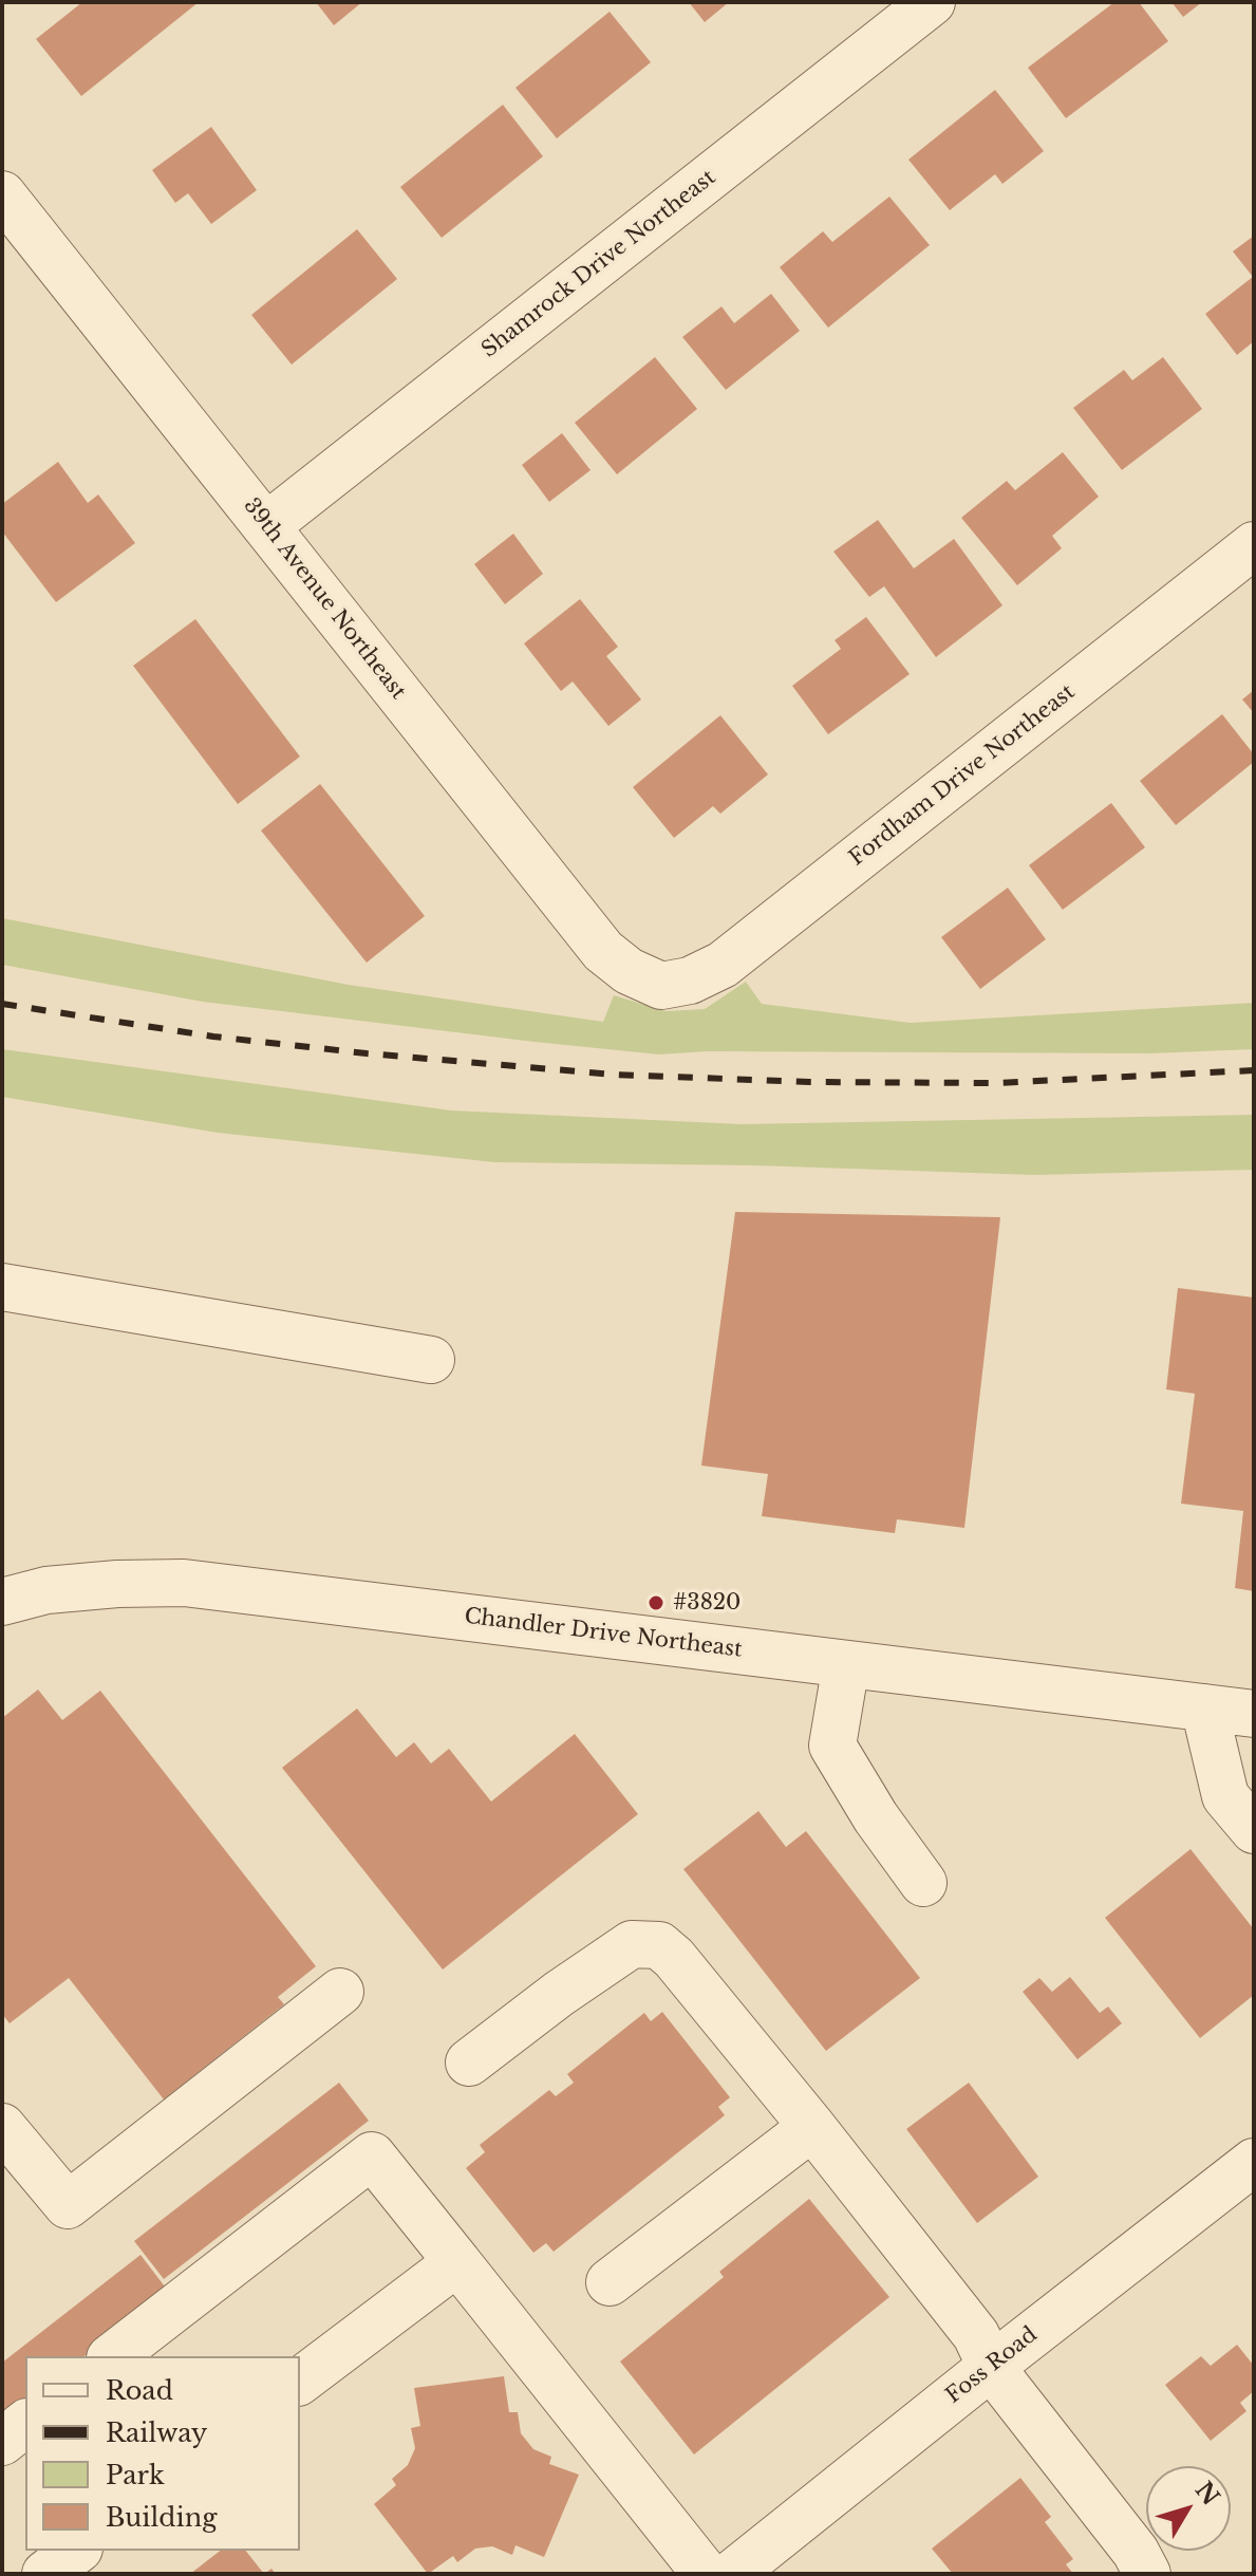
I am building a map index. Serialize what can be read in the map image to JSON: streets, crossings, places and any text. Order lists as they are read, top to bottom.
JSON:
{
  "streets": {
    "street": [
      "Shamrock Drive Northeast",
      "39th Avenue Northeast",
      "Fordham Drive Northeast",
      "Chandler Drive Northeast",
      "Foss Road"
    ]
  },
  "crossings": [
    ["Shamrock Drive Northeast", "39th Avenue Northeast"],
    ["39th Avenue Northeast", "Fordham Drive Northeast"]
  ],
  "places": ["#3820"],
  "legend": [
    "Road",
    "Railway",
    "Park",
    "Building"
  ],
  "north": "top right"
}
